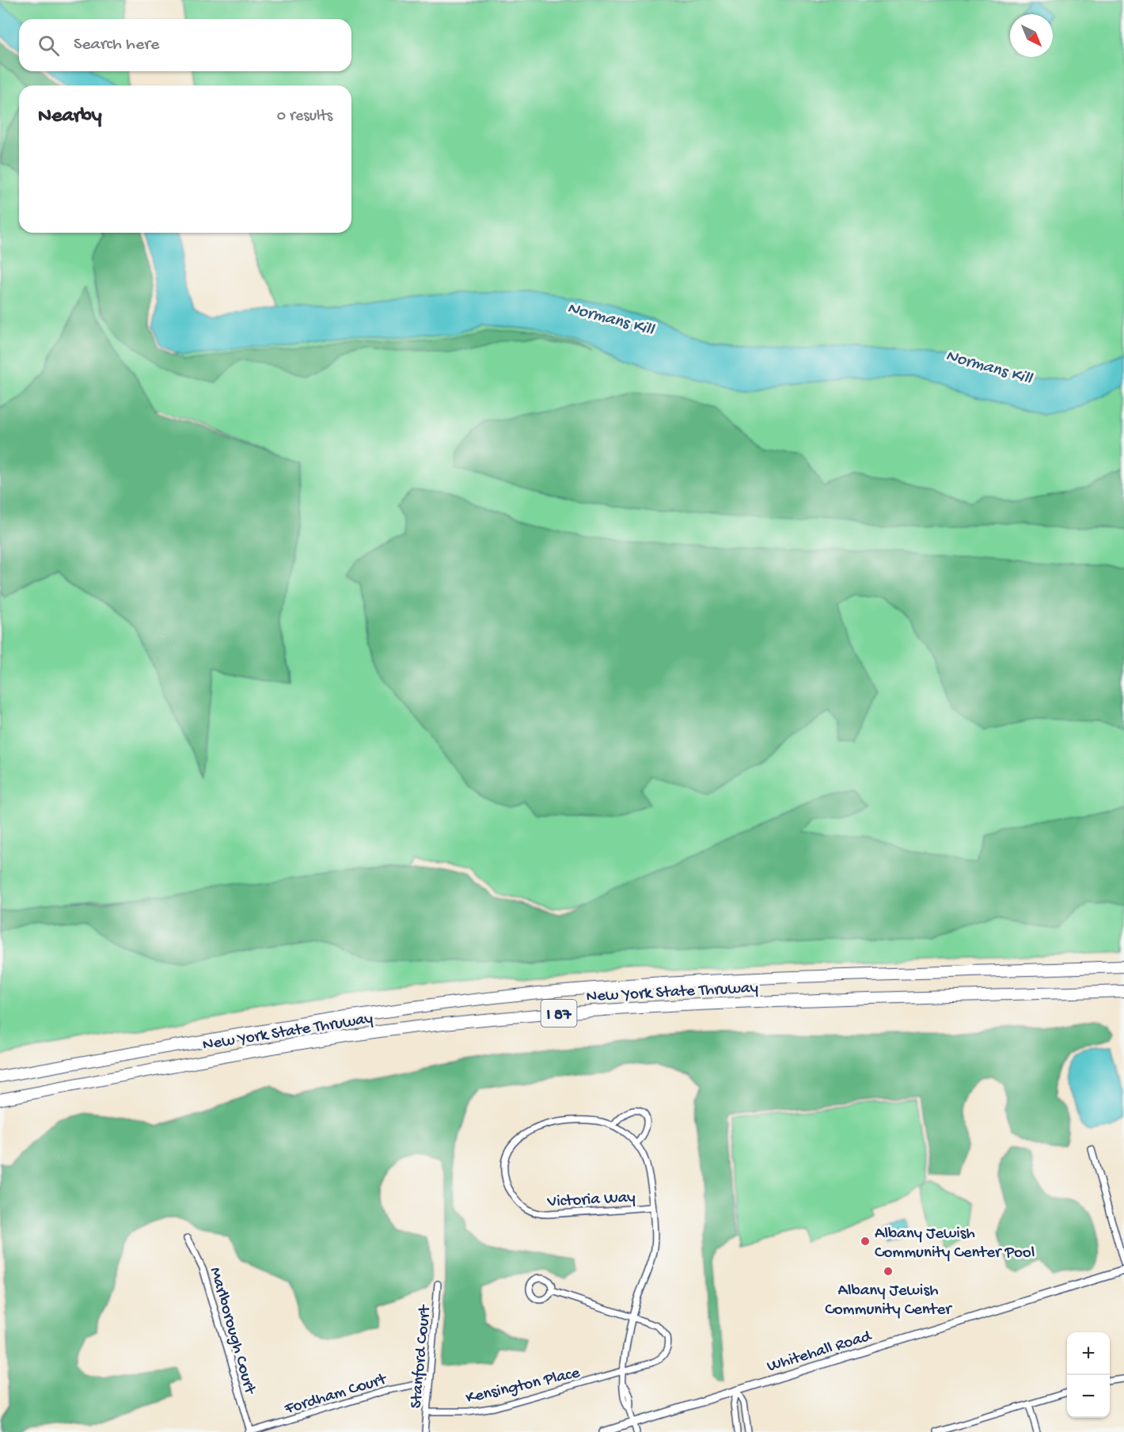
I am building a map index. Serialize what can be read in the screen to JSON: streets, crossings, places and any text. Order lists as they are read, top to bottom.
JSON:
{
  "streets": {
    "highway": ["New York State Thruway", "I 87"],
    "street": [
      "Victoria Way",
      "Marlborough Court",
      "Whitehall Road",
      "Stanford Court",
      "Kensington Place",
      "Fordham Court"
    ]
  },
  "crossings": [
    ["Victoria Way", "Whitehall Road"],
    ["Victoria Way", "Kensington Place"],
    ["Marlborough Court", "Fordham Court"],
    ["Stanford Court", "Kensington Place"],
    ["Stanford Court", "Fordham Court"]
  ],
  "water": ["Normans Kill"],
  "places": ["Albany Jewish Community Center Pool", "Albany Jewish Community Center"],
  "north": "bottom right",
  "page": {
    "search": "Search here",
    "heading": ["Nearby", "0 results"],
    "map_buttons": ["+", "−"]
  }
}
